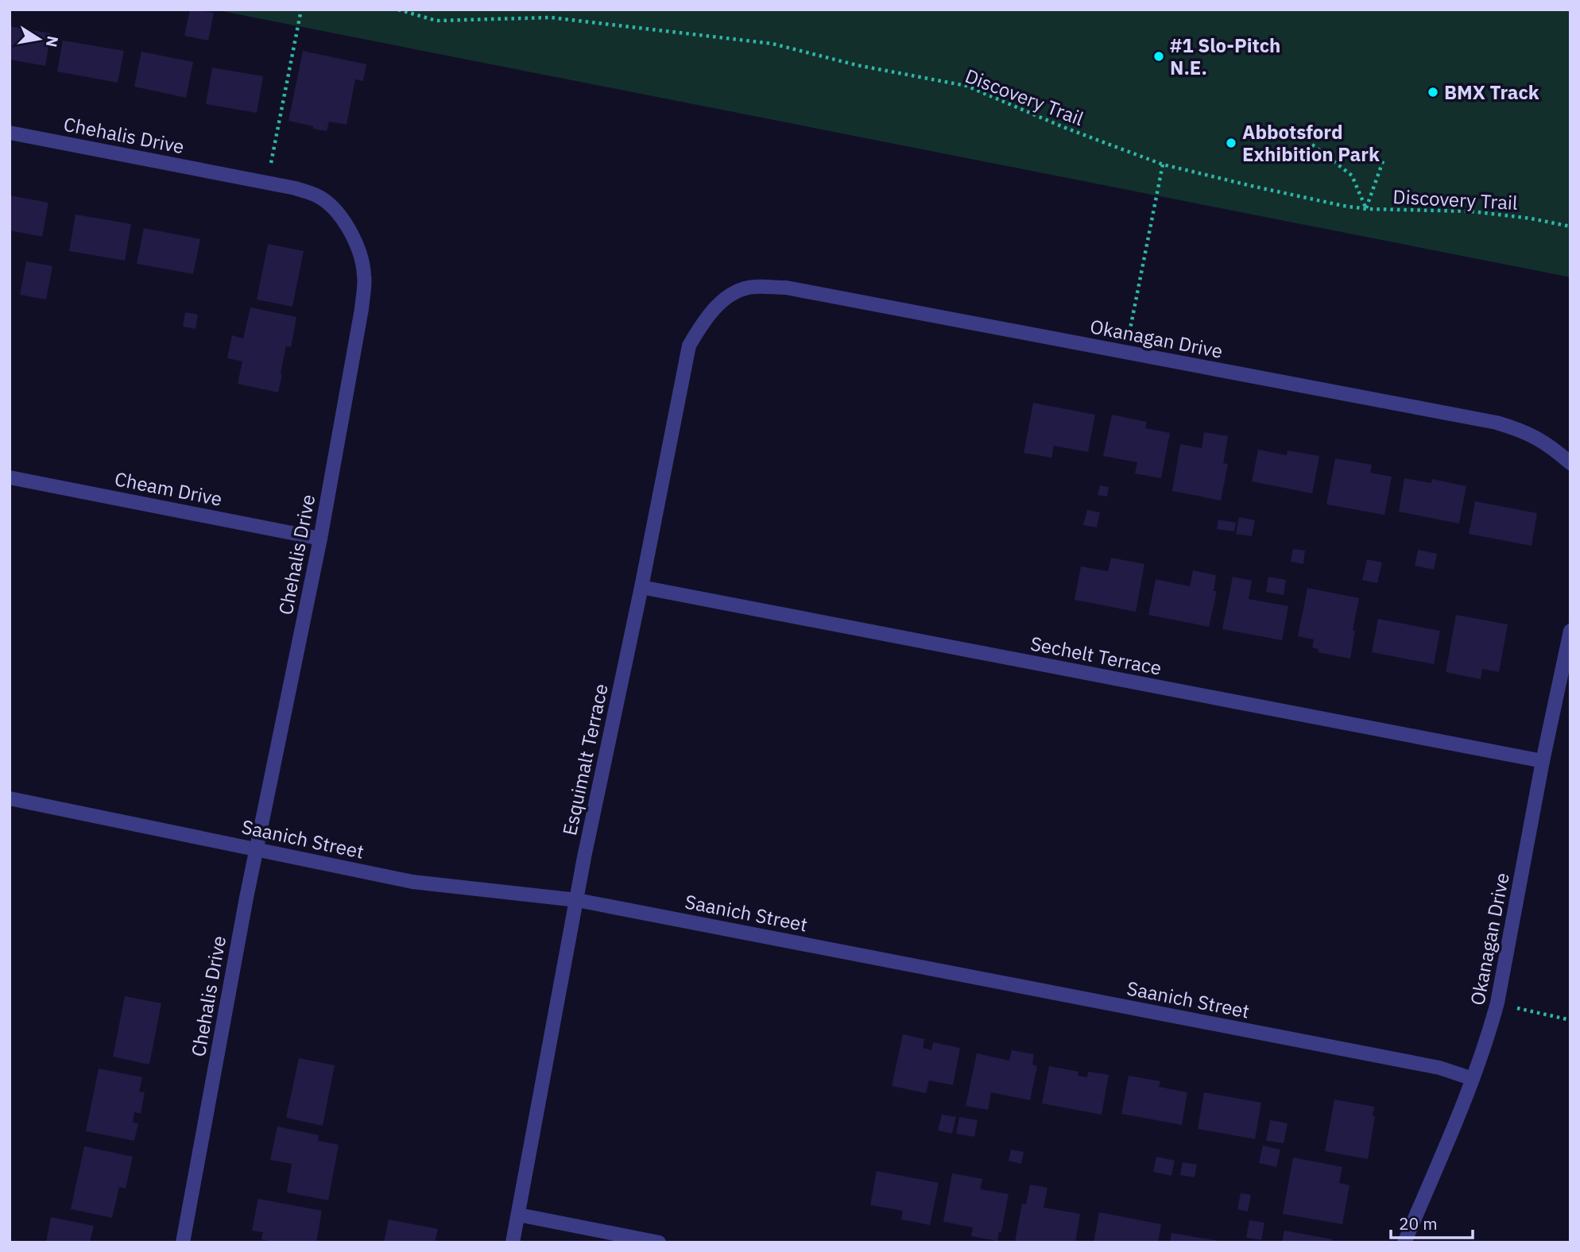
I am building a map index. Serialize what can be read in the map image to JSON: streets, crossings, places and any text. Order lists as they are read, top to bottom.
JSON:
{
  "streets": {
    "street": [
      "Chehalis Drive",
      "Okanagan Drive",
      "Cheam Drive",
      "Sechelt Terrace",
      "Esquimalt Terrace",
      "Saanich Street"
    ],
    "path": ["Discovery Trail"]
  },
  "crossings": [
    ["Chehalis Drive", "Cheam Drive"],
    ["Chehalis Drive", "Saanich Street"],
    ["Okanagan Drive", "Sechelt Terrace"],
    ["Okanagan Drive", "Esquimalt Terrace"],
    ["Okanagan Drive", "Saanich Street"],
    ["Sechelt Terrace", "Esquimalt Terrace"],
    ["Esquimalt Terrace", "Saanich Street"]
  ],
  "places": ["#1 Slo-Pitch N.E.", "BMX Track", "Abbotsford Exhibition Park"],
  "scale_bar": "20 m",
  "north": "right"
}
